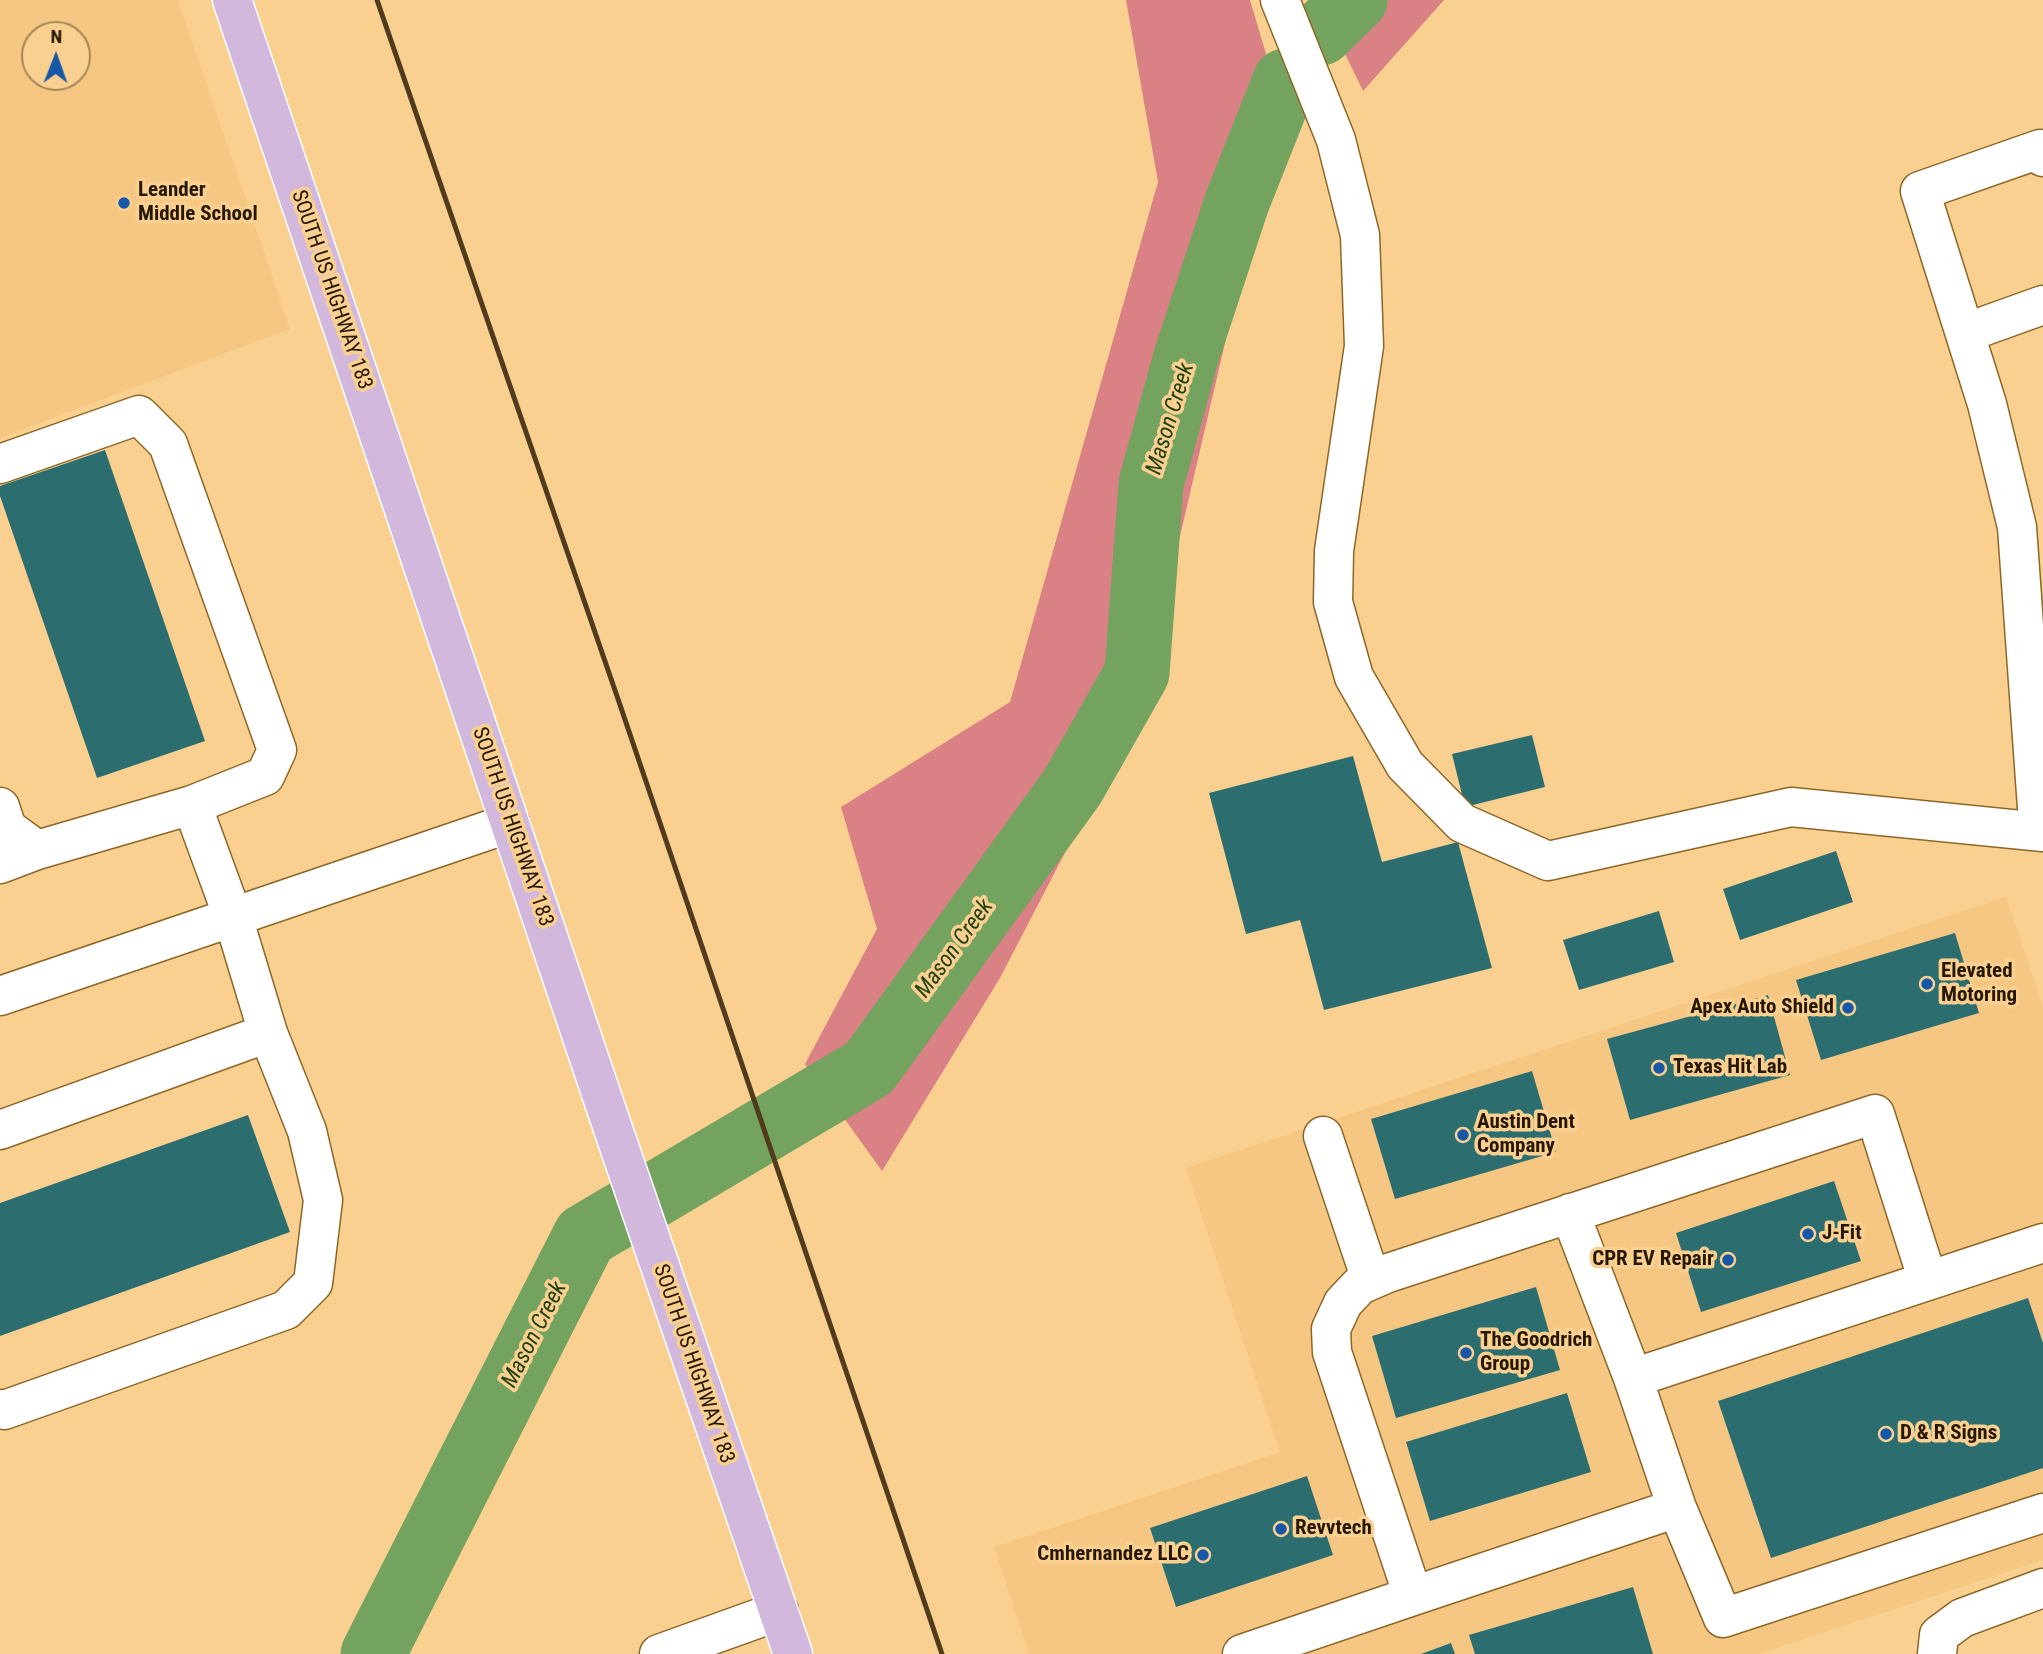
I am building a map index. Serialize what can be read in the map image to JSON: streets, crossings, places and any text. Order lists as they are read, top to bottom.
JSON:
{
  "streets": {
    "main road": ["SOUTH US HIGHWAY 183"]
  },
  "water": ["Mason Creek"],
  "places": [
    "Leander Middle School",
    "Elevated Motoring",
    "Apex Auto Shield",
    "Texas Hit Lab",
    "Austin Dent Company",
    "J-Fit",
    "CPR EV Repair",
    "The Goodrich Group",
    "D & R Signs",
    "Revvtech",
    "Cmhernandez LLC"
  ],
  "north": "top"
}
